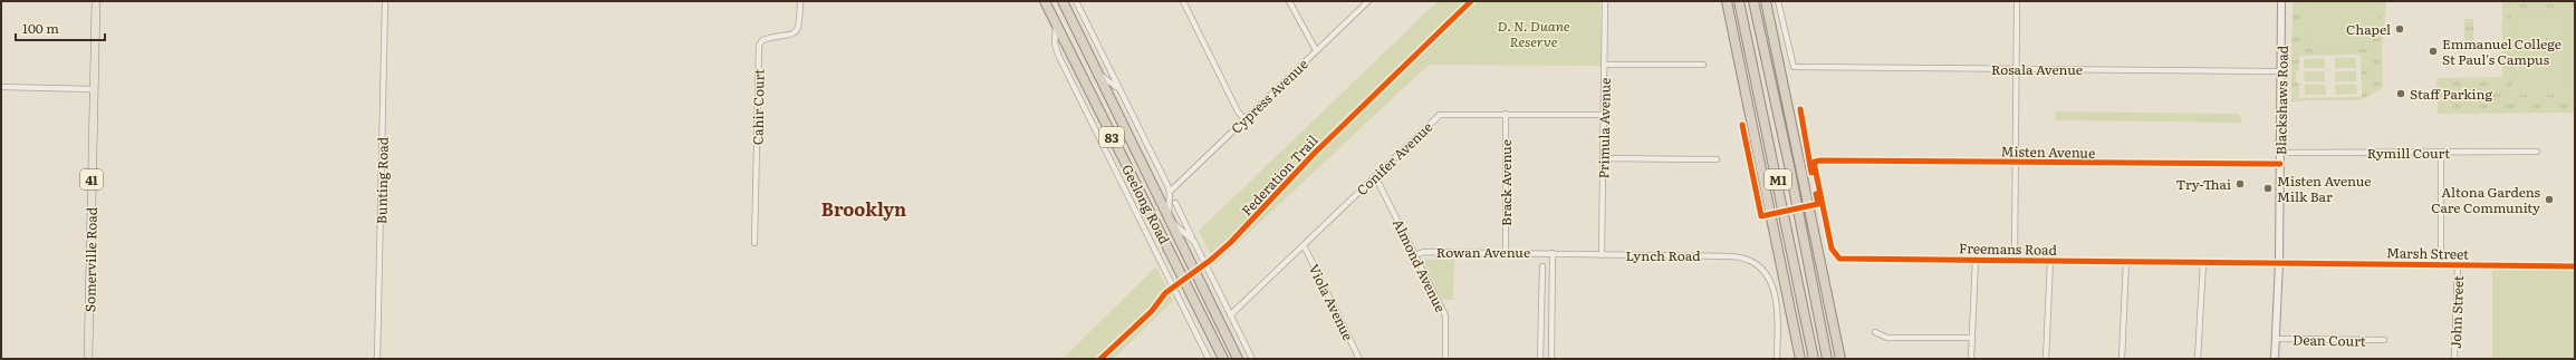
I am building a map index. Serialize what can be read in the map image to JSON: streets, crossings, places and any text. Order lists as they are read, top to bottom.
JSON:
{
  "streets": {
    "highway": ["83", "M1", "Geelong Road"],
    "main road": ["Blackshaws Road", "41", "Somerville Road"],
    "street": [
      "Rosala Avenue",
      "Cypress Avenue",
      "Cahir Court",
      "Primula Avenue",
      "Misten Avenue",
      "Rymill Court",
      "Conifer Avenue",
      "Bunting Road",
      "Brack Avenue",
      "Freemans Road",
      "Rowan Avenue",
      "Marsh Street",
      "Lynch Road",
      "Almond Avenue",
      "Viola Avenue",
      "John Street",
      "Dean Court"
    ],
    "cycle path": ["Federation Trail"]
  },
  "crossings": [
    ["Rosala Avenue", "Blackshaws Road"],
    ["Blackshaws Road", "Misten Avenue"],
    ["Blackshaws Road", "Rymill Court"],
    ["Blackshaws Road", "Freemans Road"],
    ["Blackshaws Road", "Marsh Street"],
    ["Blackshaws Road", "Dean Court"],
    ["Primula Avenue", "Conifer Avenue"],
    ["Primula Avenue", "Lynch Road"],
    ["Misten Avenue", "Freemans Road"],
    ["Conifer Avenue", "Brack Avenue"],
    ["Conifer Avenue", "Almond Avenue"],
    ["Conifer Avenue", "Viola Avenue"],
    ["Brack Avenue", "Rowan Avenue"],
    ["Freemans Road", "Marsh Street"],
    ["Rowan Avenue", "Lynch Road"],
    ["Rowan Avenue", "Almond Avenue"],
    ["Marsh Street", "John Street"]
  ],
  "districts": ["Brooklyn"],
  "parks": ["D. N. Duane Reserve"],
  "places": [
    "Chapel",
    "Emmanuel College St Paul's Campus",
    "Staff Parking",
    "Try-Thai",
    "Misten Avenue Milk Bar",
    "Altona Gardens Care Community"
  ],
  "scale_bar": "100 m"
}
